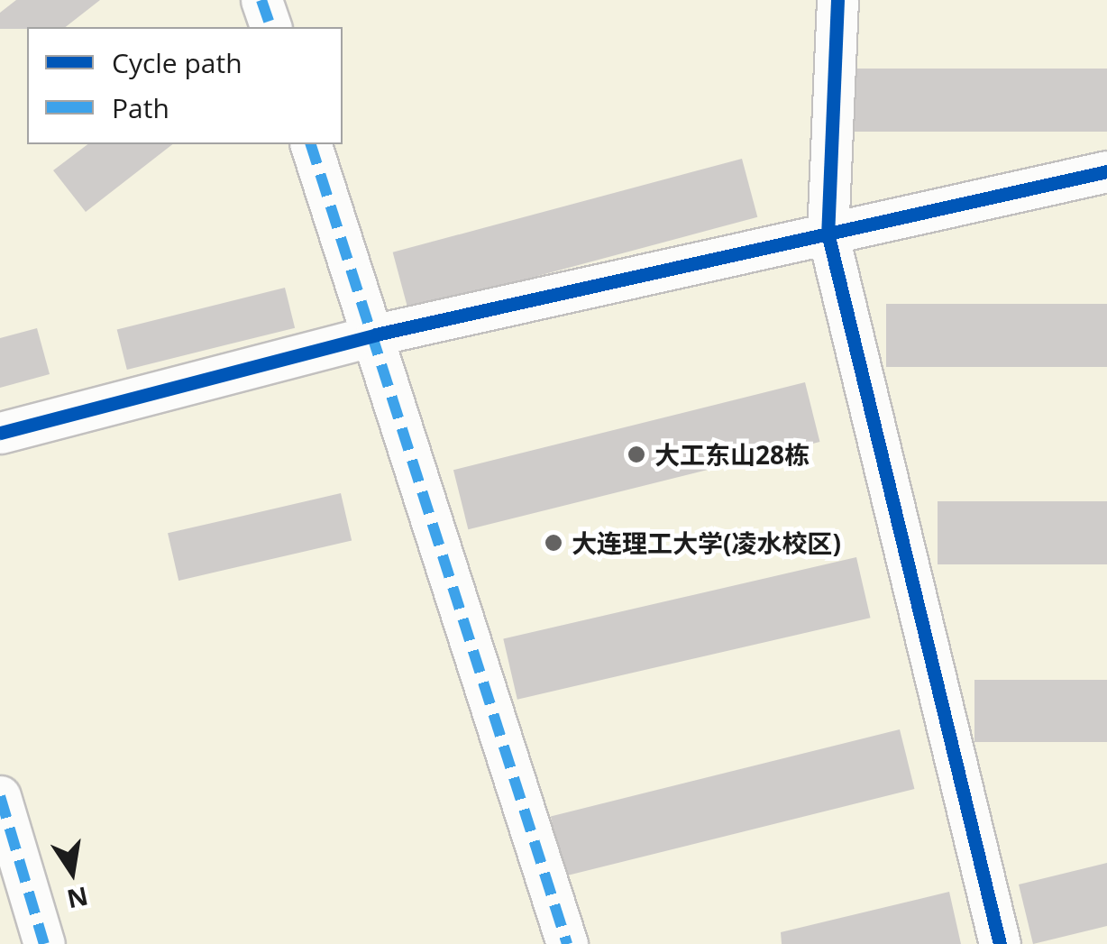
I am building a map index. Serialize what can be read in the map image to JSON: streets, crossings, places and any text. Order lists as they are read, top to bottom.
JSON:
{
  "places": ["大工东山28栋", "大连理工大学(凌水校区)"],
  "legend": ["Cycle path", "Path"],
  "north": "bottom"
}
